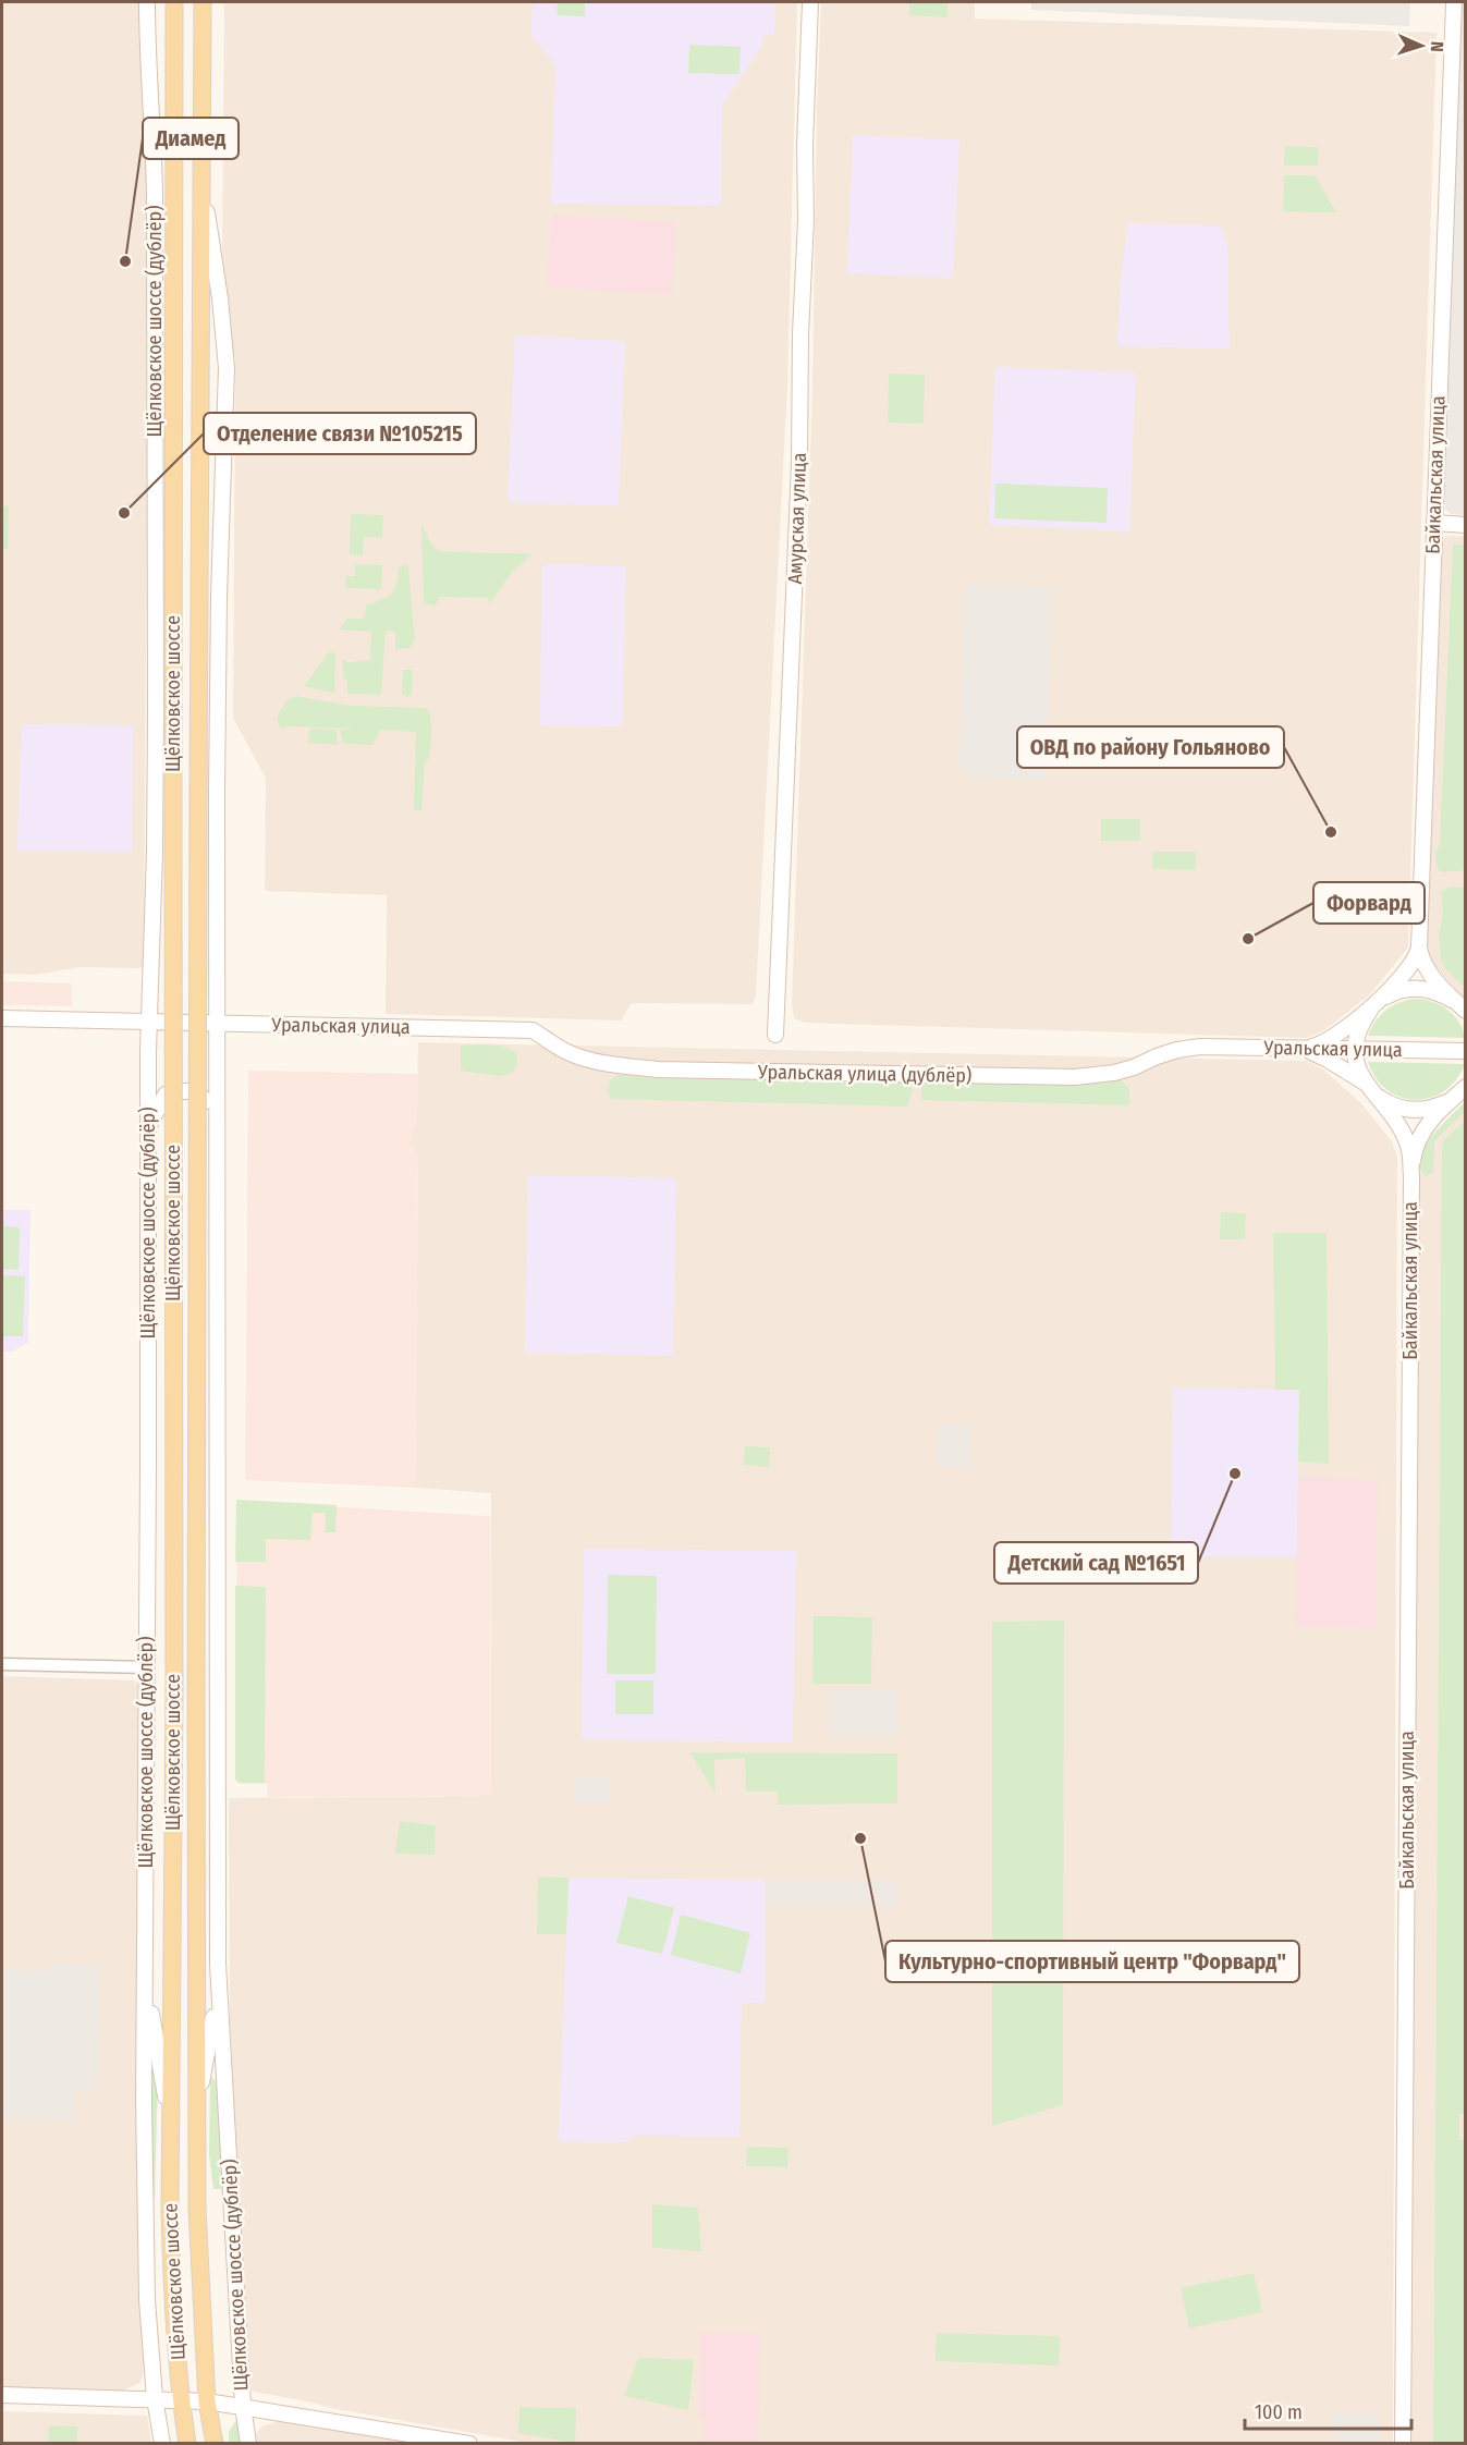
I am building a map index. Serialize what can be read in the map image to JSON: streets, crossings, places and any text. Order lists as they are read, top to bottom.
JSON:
{
  "streets": {
    "main road": ["Щёлковское шоссе"],
    "street": [
      "Щёлковское шоссе (дублёр)",
      "Байкальская улица",
      "Амурская улица",
      "Уральская улица",
      "Уральская улица (дублёр)"
    ]
  },
  "crossings": [
    ["Щёлковское шоссе (дублёр)", "Щёлковское шоссе"],
    ["Щёлковское шоссе (дублёр)", "Уральская улица"],
    ["Уральская улица", "Уральская улица (дублёр)"]
  ],
  "places": [
    "Диамед",
    "Отделение связи №105215",
    "ОВД по району Гольяново",
    "Форвард",
    "Детский сад №1651",
    "Культурно-спортивный центр \"Форвард\""
  ],
  "scale_bar": "100 m",
  "north": "right"
}
